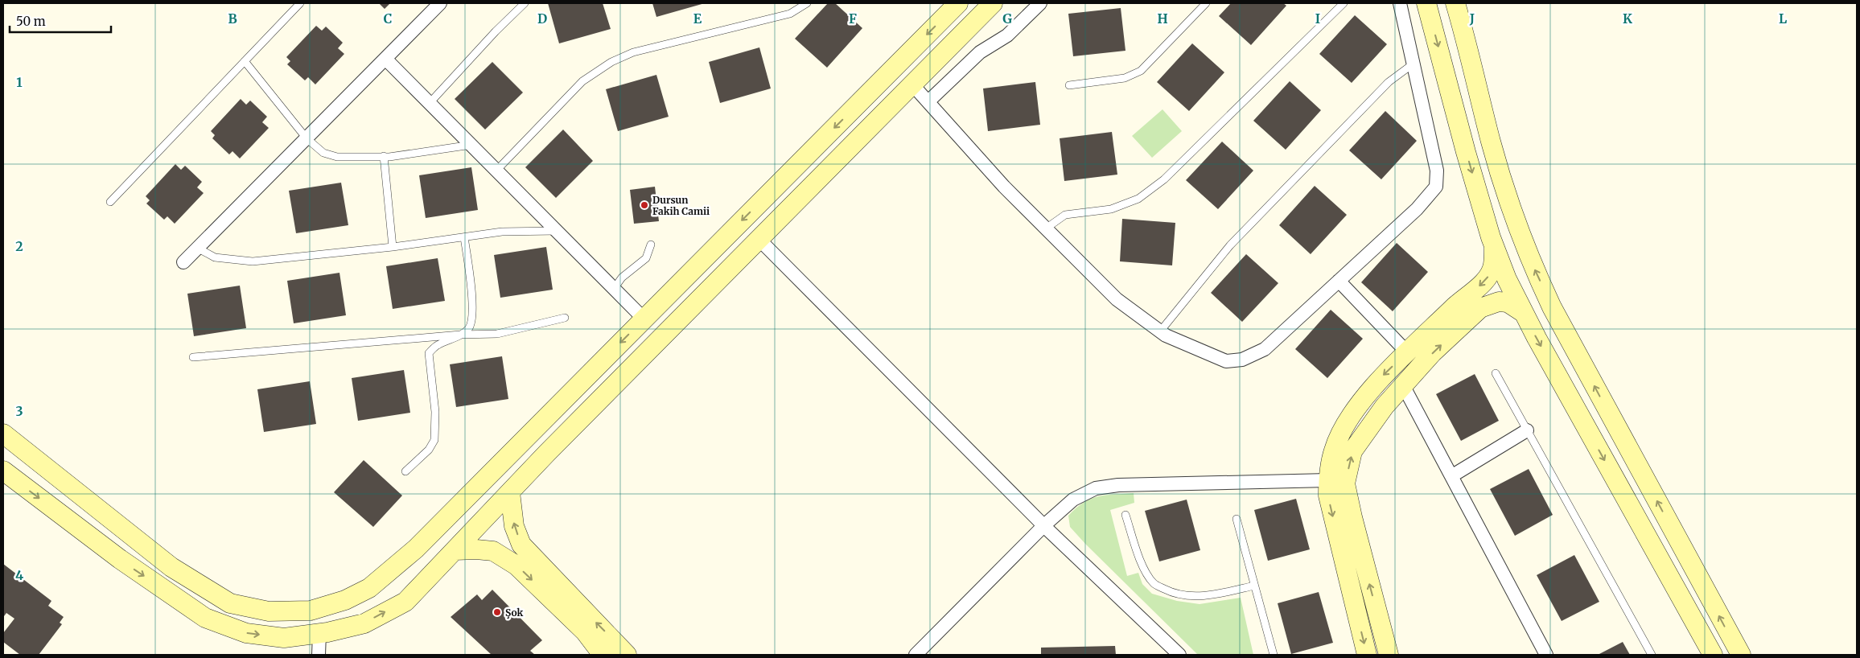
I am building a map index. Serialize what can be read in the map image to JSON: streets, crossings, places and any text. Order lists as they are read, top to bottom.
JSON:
{
  "places": ["Dursun Fakih Camii", "Şok"],
  "scale_bar": "50 m",
  "grid": {
    "columns": [
      "B",
      "C",
      "D",
      "E",
      "F",
      "G",
      "H",
      "I",
      "J",
      "K",
      "L"
    ],
    "rows": [
      "1",
      "2",
      "3",
      "4"
    ]
  }
}
